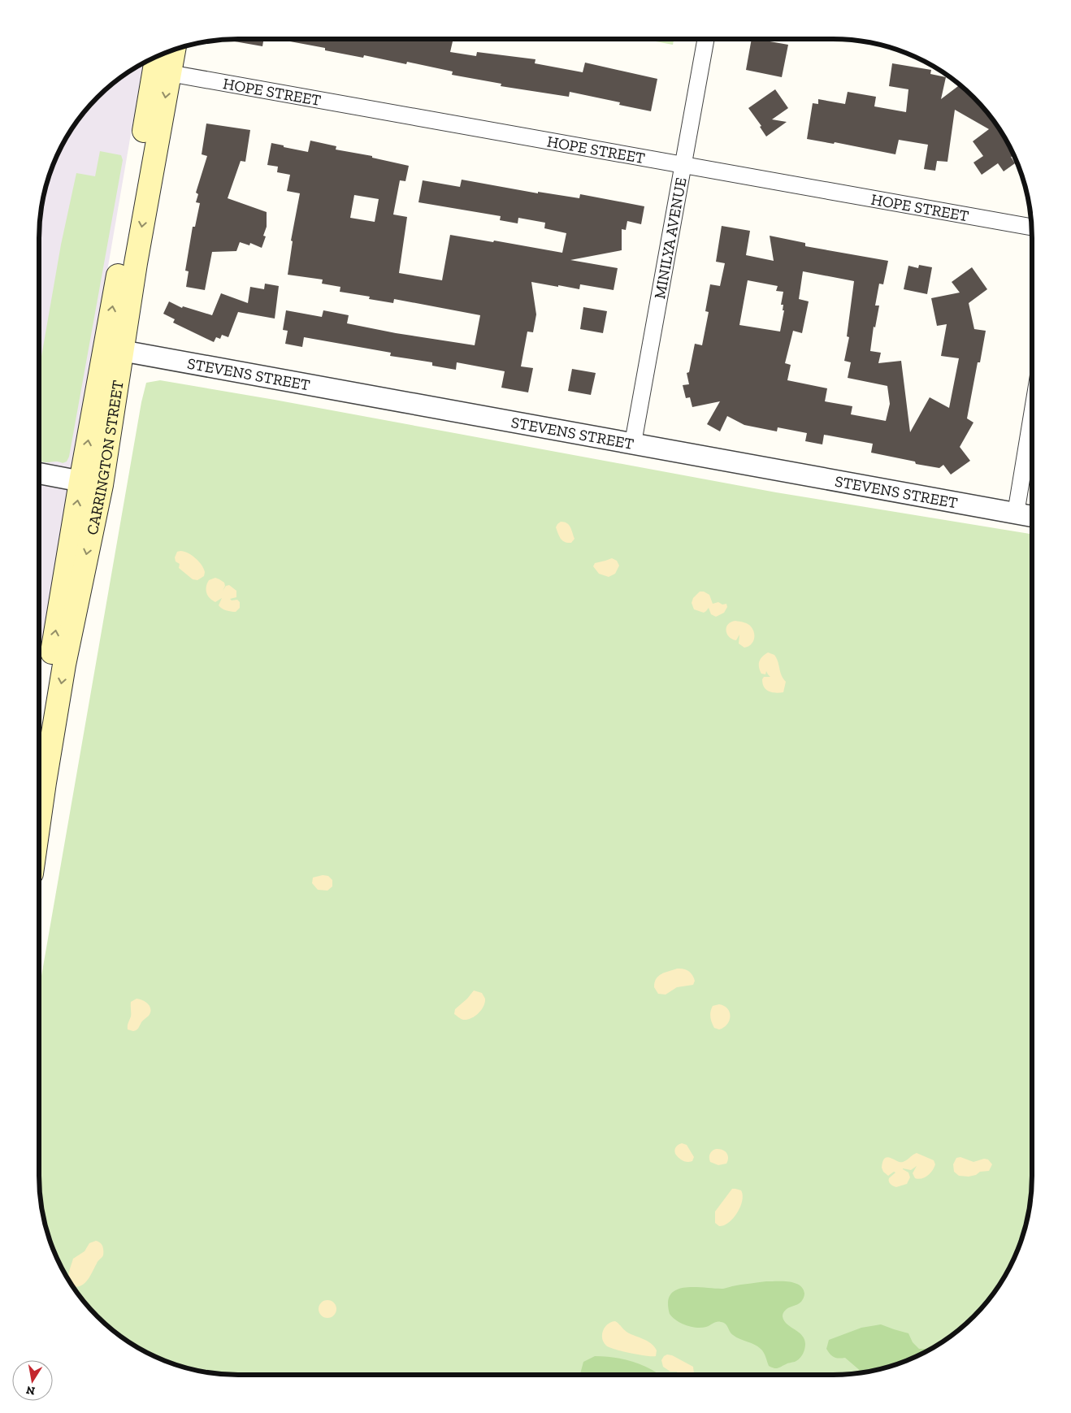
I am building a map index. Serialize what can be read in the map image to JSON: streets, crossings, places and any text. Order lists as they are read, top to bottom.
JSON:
{
  "streets": {
    "main road": ["CARRINGTON STREET"],
    "street": ["HOPE STREET", "MINILYA AVENUE", "STEVENS STREET"]
  },
  "crossings": [
    ["HOPE STREET", "MINILYA AVENUE"],
    ["HOPE STREET", "CARRINGTON STREET"],
    ["MINILYA AVENUE", "STEVENS STREET"],
    ["STEVENS STREET", "CARRINGTON STREET"]
  ],
  "north": "bottom"
}
